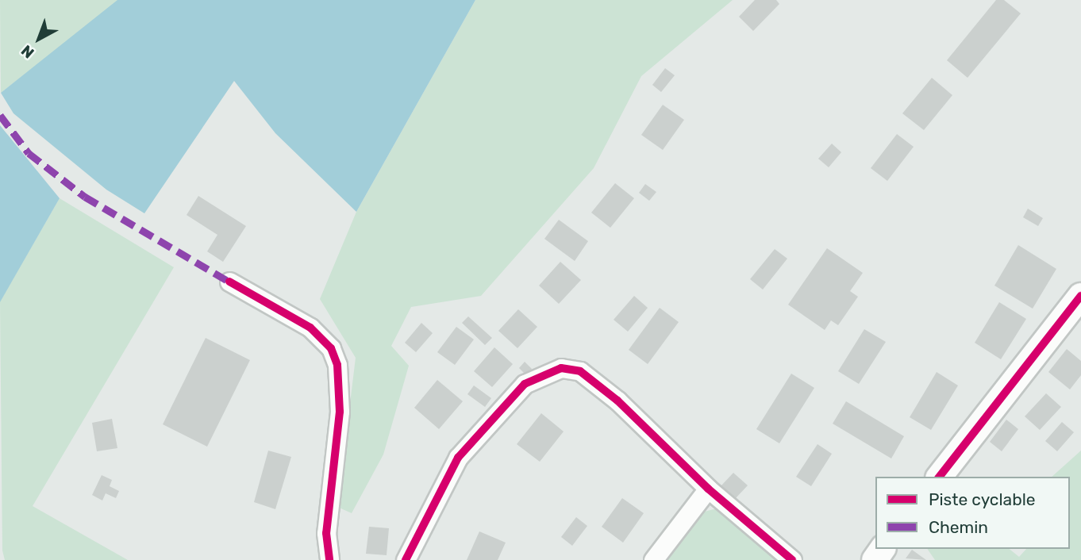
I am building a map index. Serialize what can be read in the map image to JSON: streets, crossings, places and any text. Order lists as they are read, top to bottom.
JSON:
{
  "legend": ["Piste cyclable", "Chemin"],
  "north": "bottom left"
}
